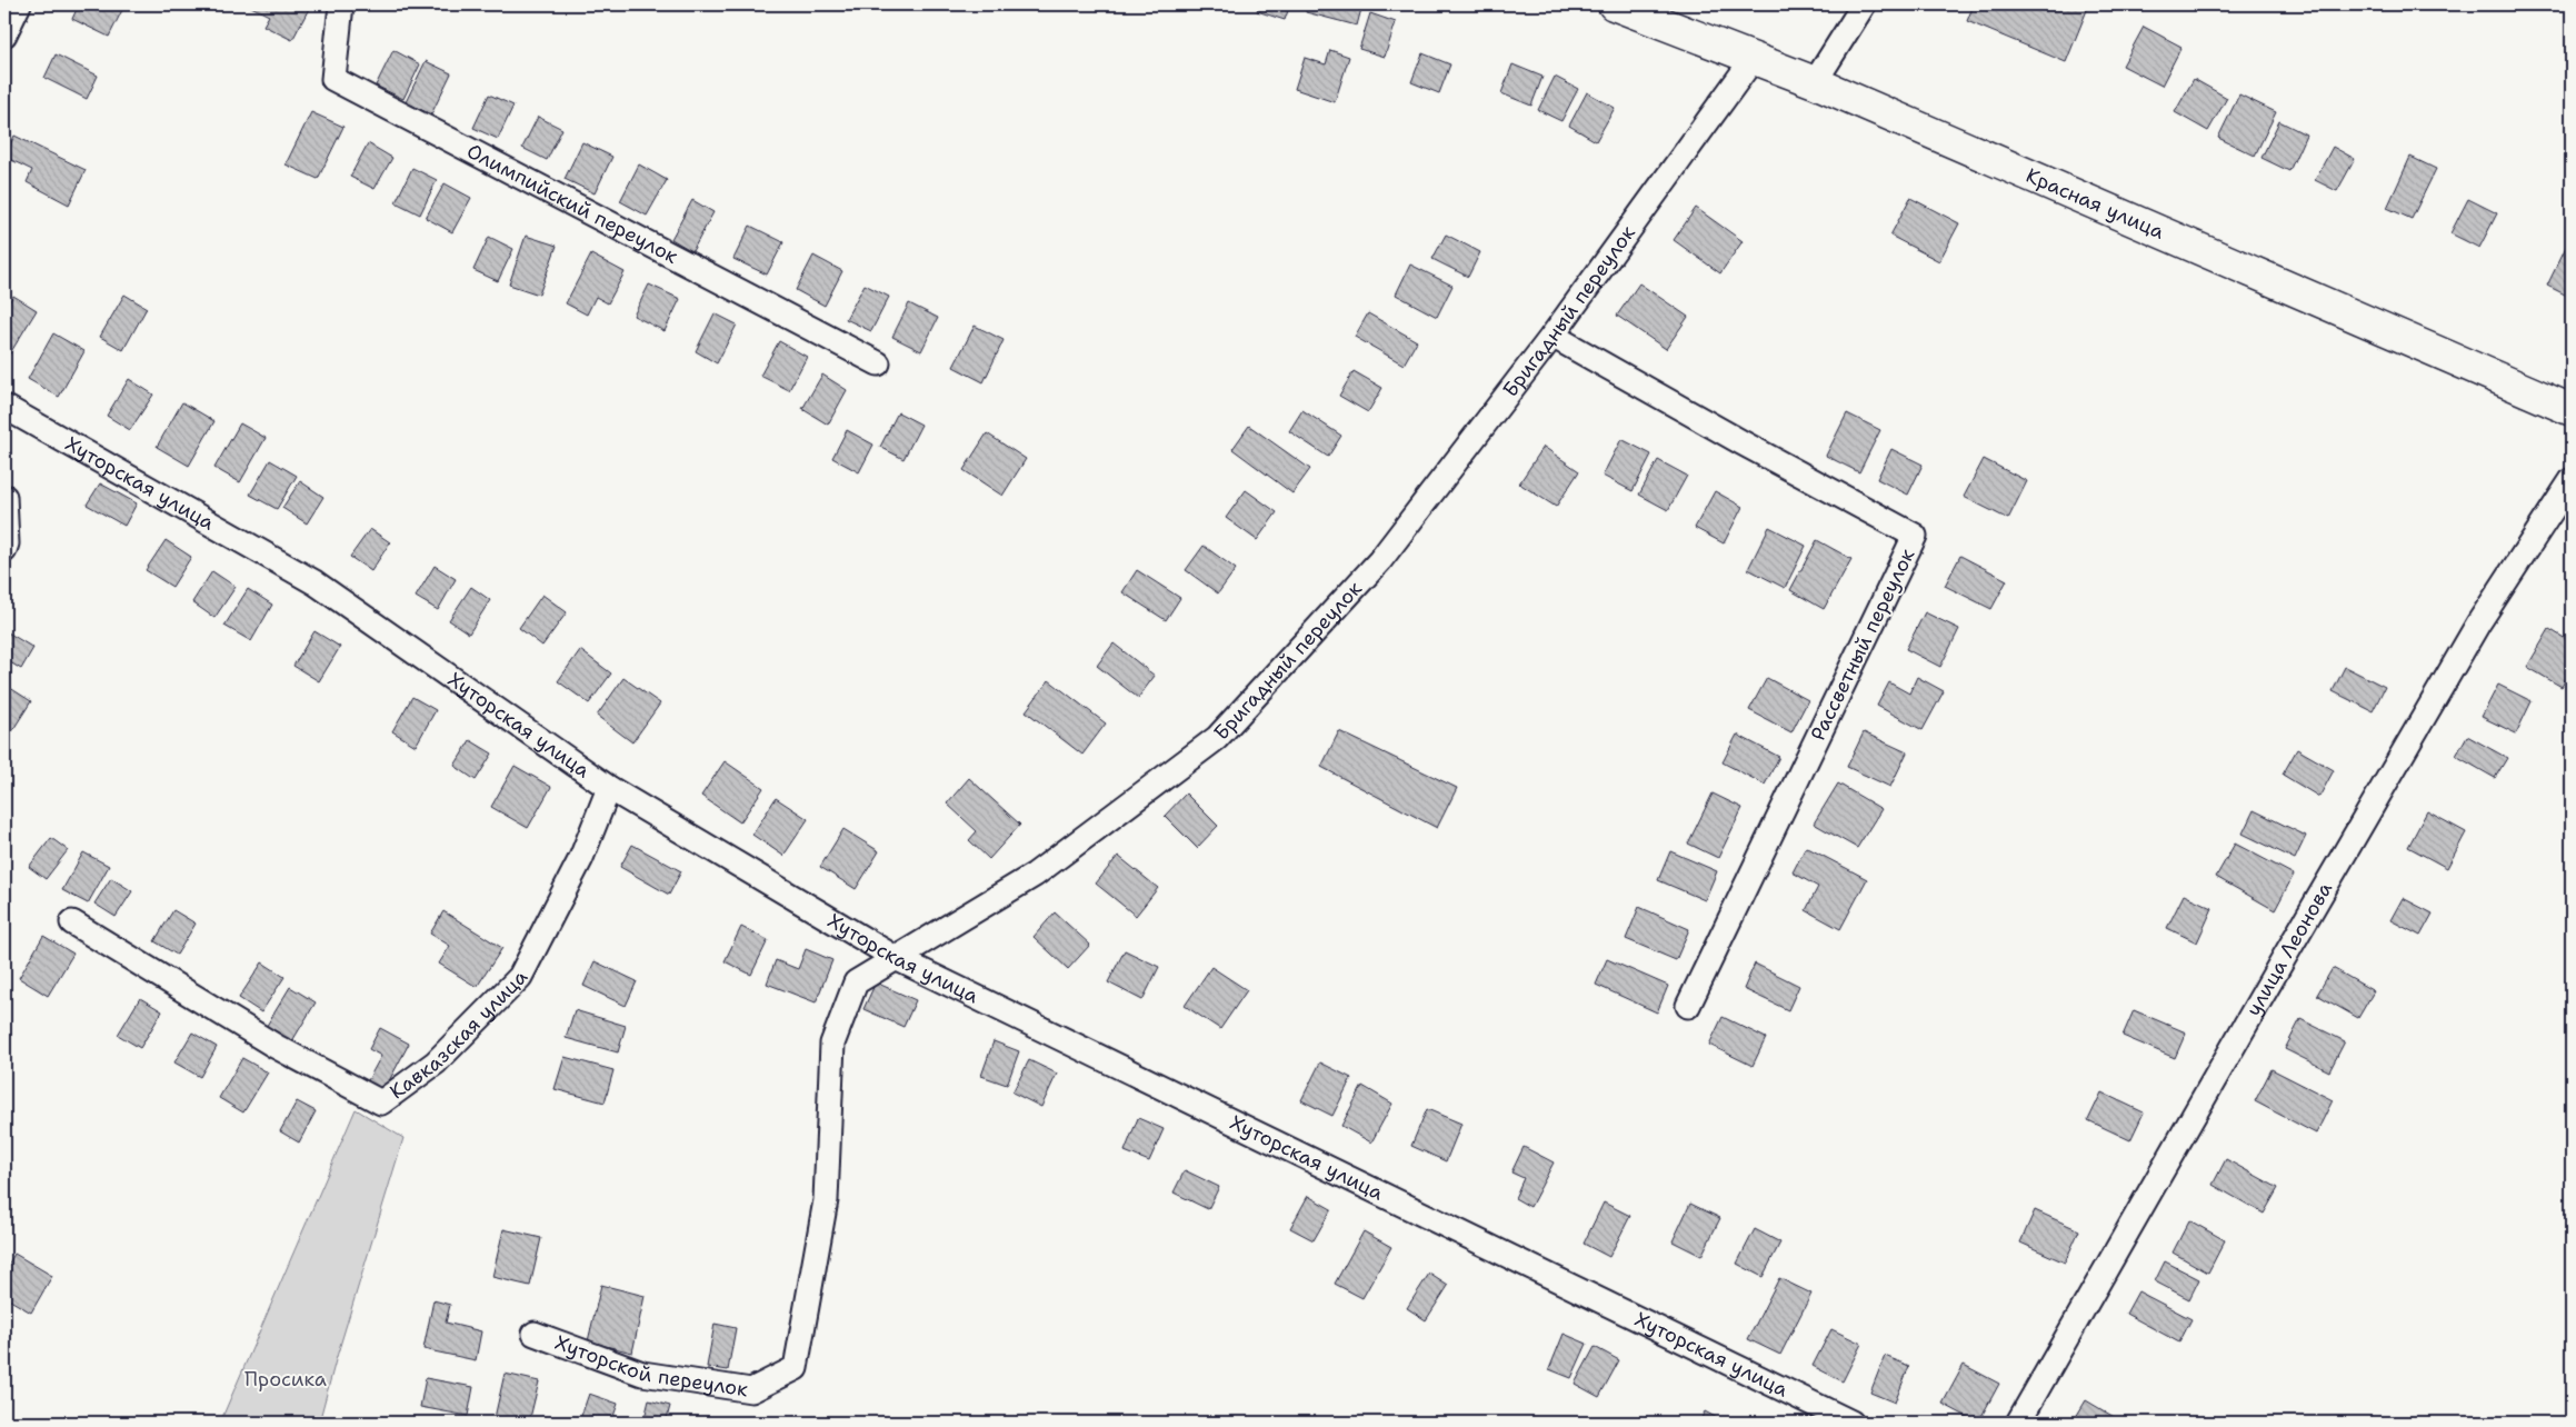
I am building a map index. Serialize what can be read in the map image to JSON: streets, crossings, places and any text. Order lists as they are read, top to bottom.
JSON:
{
  "streets": {
    "main road": ["Красная улица"],
    "street": [
      "Олимпийский переулок",
      "Бригадный переулок",
      "Хуторская улица",
      "Рассветный переулок",
      "улица Леонова",
      "Кавказская улица",
      "Хуторской переулок"
    ]
  },
  "crossings": [
    ["Красная улица", "Бригадный переулок"],
    ["Бригадный переулок", "Хуторская улица"],
    ["Бригадный переулок", "Рассветный переулок"],
    ["Бригадный переулок", "Хуторской переулок"],
    ["Хуторская улица", "Кавказская улица"]
  ],
  "parks": ["Просика"]
}
